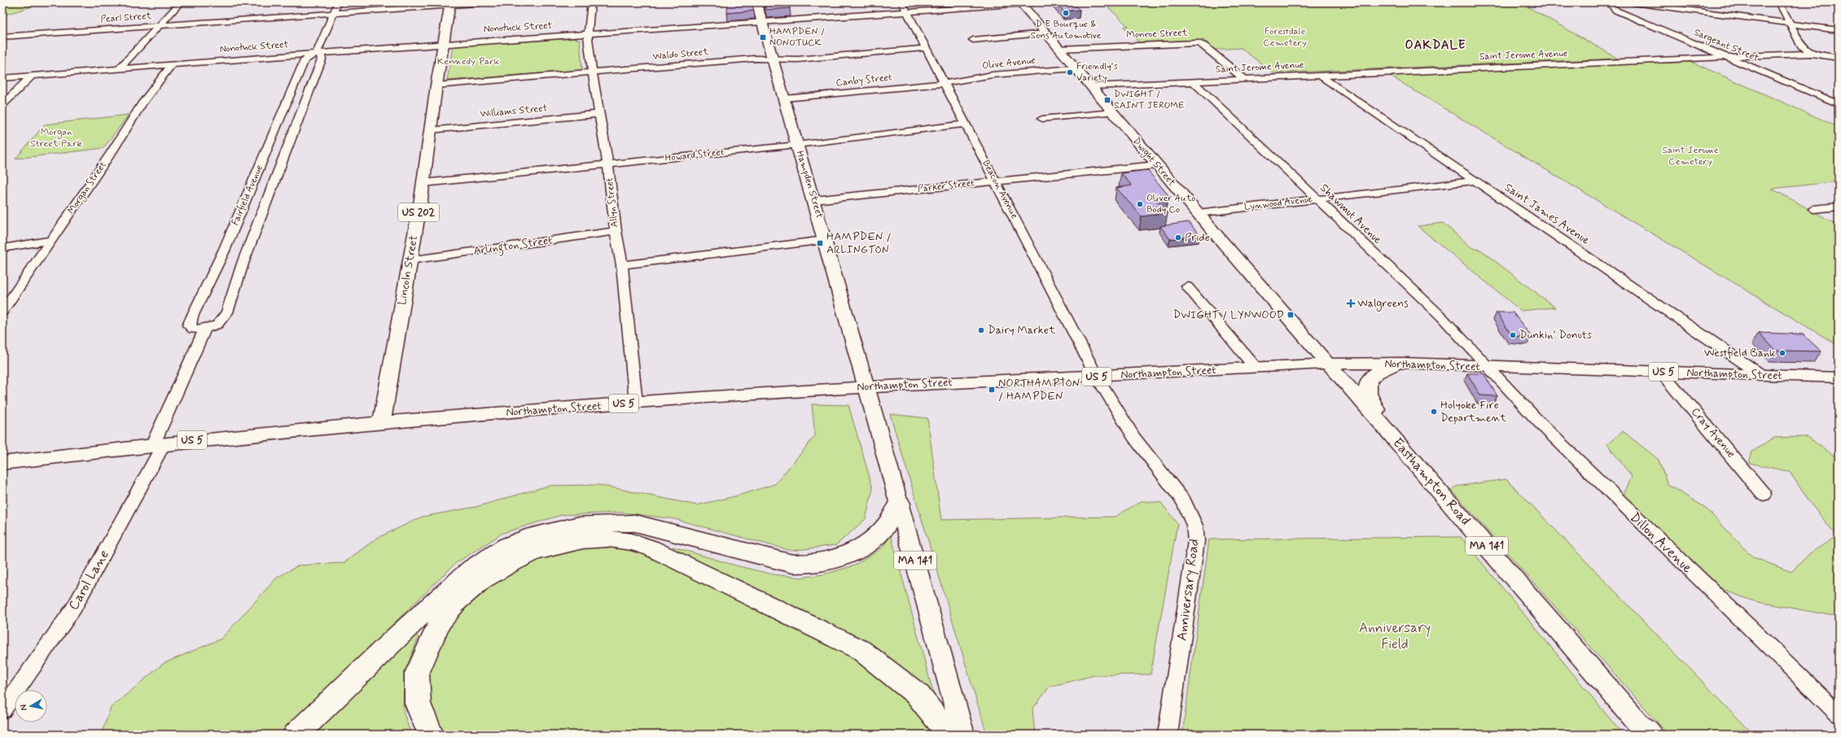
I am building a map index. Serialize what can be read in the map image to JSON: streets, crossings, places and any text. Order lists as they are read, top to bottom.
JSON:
{
  "streets": {
    "main road": [
      "Dwight Street",
      "Hampden Street",
      "US 202",
      "Lincoln Street",
      "Northampton Street",
      "US 5",
      "Easthampton Road",
      "MA 141"
    ],
    "street": [
      "Pearl Street",
      "Nonotuck Street",
      "Monroe Street",
      "Sargeant Street",
      "Waldo Street",
      "Saint Jerome Avenue",
      "Olive Avenue",
      "Canby Street",
      "Williams Street",
      "Howard Street",
      "Parker Street",
      "Morgan Street",
      "Beacon Avenue",
      "Fairfield Avenue",
      "Allyn Street",
      "Lynwood Avenue",
      "Shawmut Avenue",
      "Saint James Avenue",
      "Arlington Street",
      "Cray Avenue",
      "Dillon Avenue",
      "Carol Lane",
      "Anniversary Road"
    ]
  },
  "crossings": [
    ["Pearl Street", "Lincoln Street"],
    ["Nonotuck Street", "Dwight Street"],
    ["Nonotuck Street", "Hampden Street"],
    ["Nonotuck Street", "Morgan Street"],
    ["Nonotuck Street", "Beacon Avenue"],
    ["Nonotuck Street", "Fairfield Avenue"],
    ["Nonotuck Street", "Allyn Street"],
    ["Nonotuck Street", "Lincoln Street"],
    ["Monroe Street", "Saint Jerome Avenue"],
    ["Monroe Street", "Dwight Street"],
    ["Sargeant Street", "Saint Jerome Avenue"],
    ["Waldo Street", "Hampden Street"],
    ["Waldo Street", "Beacon Avenue"],
    ["Waldo Street", "Allyn Street"],
    ["Waldo Street", "Lincoln Street"],
    ["Saint Jerome Avenue", "Dwight Street"],
    ["Saint Jerome Avenue", "Shawmut Avenue"],
    ["Saint Jerome Avenue", "Saint James Avenue"],
    ["Olive Avenue", "Canby Street"],
    ["Olive Avenue", "Dwight Street"],
    ["Olive Avenue", "Beacon Avenue"],
    ["Canby Street", "Hampden Street"],
    ["Canby Street", "Beacon Avenue"],
    ["Williams Street", "Allyn Street"],
    ["Williams Street", "Lincoln Street"],
    ["Howard Street", "Hampden Street"],
    ["Howard Street", "Beacon Avenue"],
    ["Howard Street", "Allyn Street"],
    ["Howard Street", "Lincoln Street"],
    ["Dwight Street", "Parker Street"],
    ["Dwight Street", "Lynwood Avenue"],
    ["Dwight Street", "Northampton Street"],
    ["Dwight Street", "Easthampton Road"],
    ["Hampden Street", "Parker Street"],
    ["Hampden Street", "Northampton Street"],
    ["Hampden Street", "MA 141"],
    ["Parker Street", "Beacon Avenue"],
    ["Beacon Avenue", "Northampton Street"],
    ["Beacon Avenue", "Anniversary Road"],
    ["Allyn Street", "Arlington Street"],
    ["Allyn Street", "Northampton Street"],
    ["Lynwood Avenue", "Shawmut Avenue"],
    ["Lynwood Avenue", "Saint James Avenue"],
    ["Shawmut Avenue", "Northampton Street"],
    ["Shawmut Avenue", "Dillon Avenue"],
    ["Saint James Avenue", "Northampton Street"],
    ["Arlington Street", "Lincoln Street"],
    ["Lincoln Street", "Northampton Street"],
    ["Lincoln Street", "US 5"],
    ["Northampton Street", "US 5"],
    ["Northampton Street", "Cray Avenue"],
    ["Northampton Street", "Easthampton Road"],
    ["Northampton Street", "Dillon Avenue"],
    ["Northampton Street", "MA 141"],
    ["Northampton Street", "Anniversary Road"],
    ["US 5", "Carol Lane"]
  ],
  "districts": ["OAKDALE"],
  "parks": [
    "Forestdale Cemetery",
    "Kennedy Park",
    "Morgan Street Park",
    "Saint Jerome Cemetery",
    "Anniversary Field"
  ],
  "places": {
    "other": [
      "D E Bourque & Sons Automotive",
      "Friendly's Variety",
      "Oliver Auto Body Co",
      "Pride",
      "Dairy Market",
      "Dunkin' Donuts",
      "Westfield Bank",
      "Holyoke Fire Department"
    ],
    "transit": [
      "HAMPDEN / NONOTUCK",
      "DWIGHT / SAINT JEROME",
      "HAMPDEN / ARLINGTON",
      "DWIGHT / LYNWOOD",
      "NORTHAMPTON / HAMPDEN"
    ],
    "health": ["Walgreens"]
  },
  "north": "left"
}
